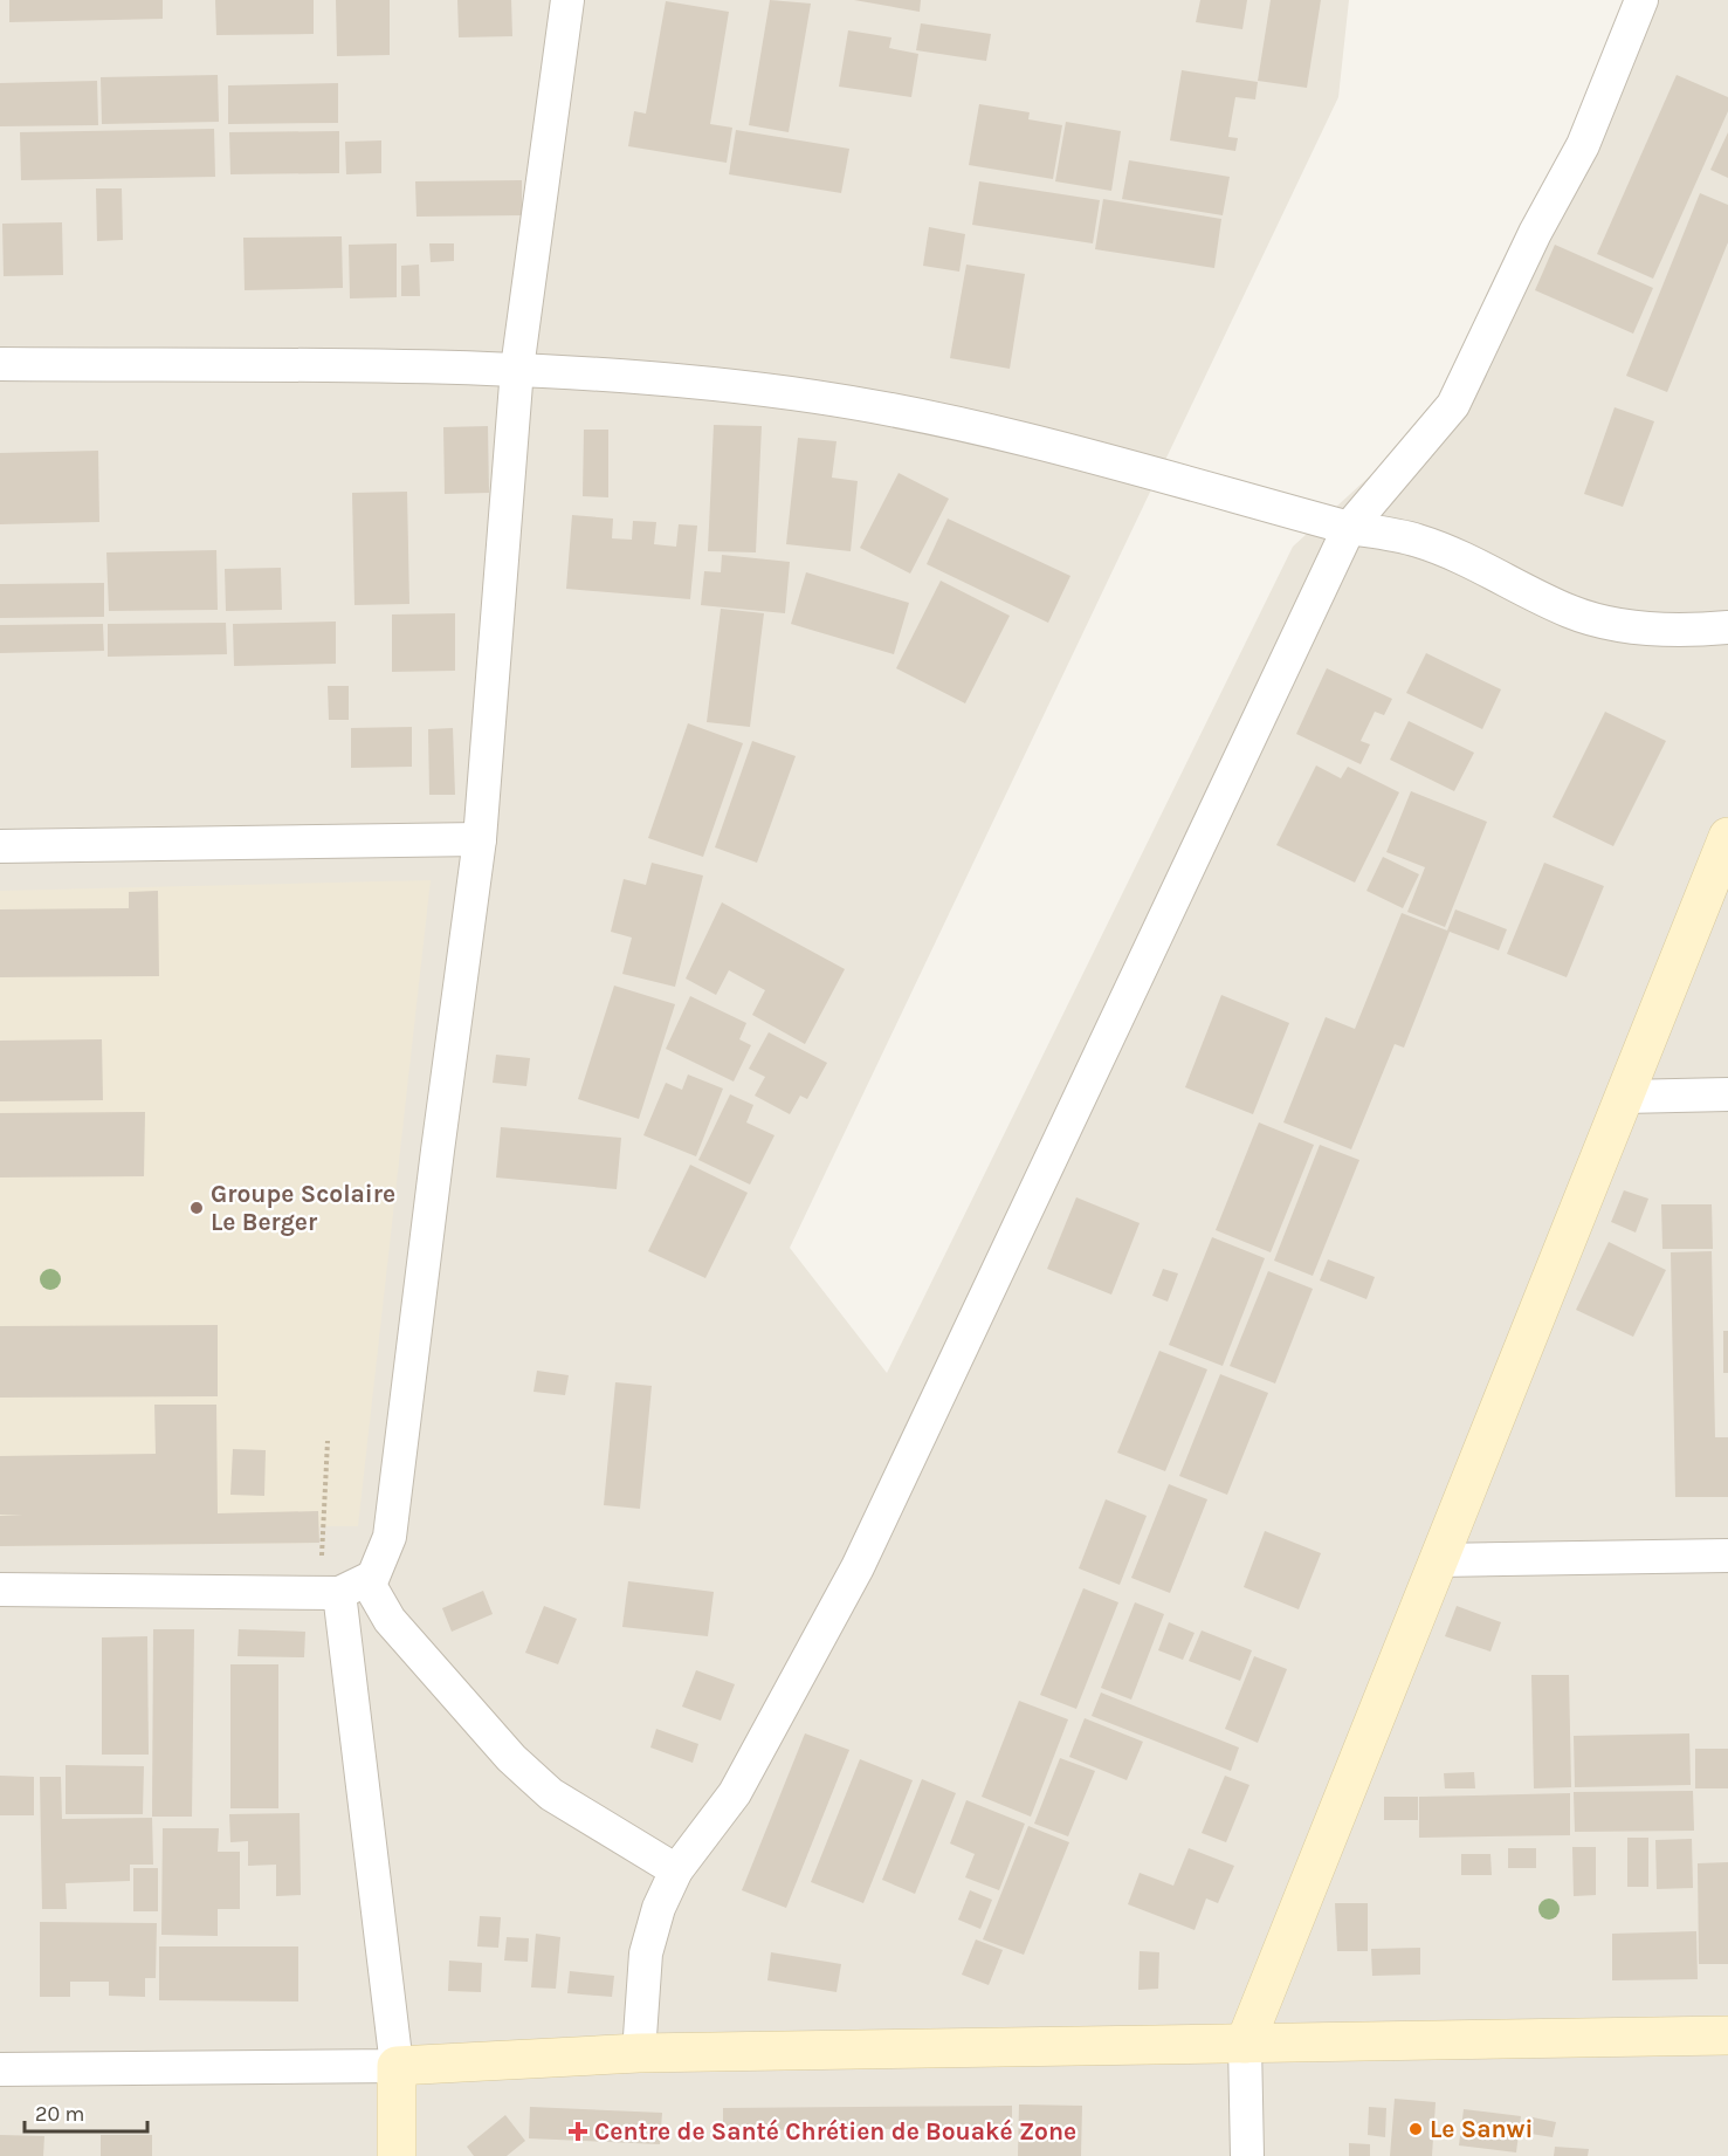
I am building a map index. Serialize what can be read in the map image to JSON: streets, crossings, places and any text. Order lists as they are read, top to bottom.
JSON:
{
  "places": {
    "other": ["Groupe Scolaire Le Berger", "Le Sanwi"],
    "health": ["Centre de Santé Chrétien de Bouaké Zone"]
  },
  "scale_bar": "20 m"
}
